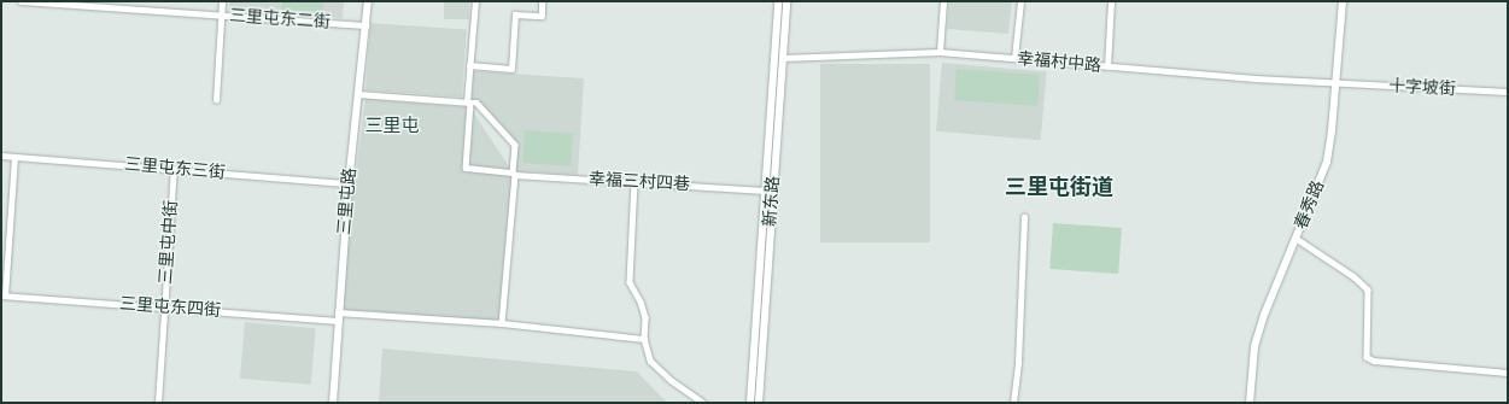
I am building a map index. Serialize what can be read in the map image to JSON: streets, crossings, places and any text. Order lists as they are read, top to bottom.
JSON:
{
  "streets": {
    "street": [
      "三里屯东二街",
      "幸福村中路",
      "十字坡街",
      "三里屯东三街",
      "幸福三村四巷",
      "三里屯路",
      "新东路",
      "春秀路",
      "三里屯中街",
      "三里屯东四街"
    ]
  },
  "crossings": [
    ["三里屯东二街", "三里屯路"],
    ["幸福村中路", "十字坡街"],
    ["幸福村中路", "新东路"],
    ["幸福村中路", "春秀路"],
    ["十字坡街", "春秀路"],
    ["三里屯东三街", "三里屯路"],
    ["三里屯东三街", "三里屯中街"],
    ["幸福三村四巷", "新东路"],
    ["三里屯路", "三里屯东四街"],
    ["三里屯中街", "三里屯东四街"]
  ],
  "districts": ["三里屯", "三里屯街道"]
}
